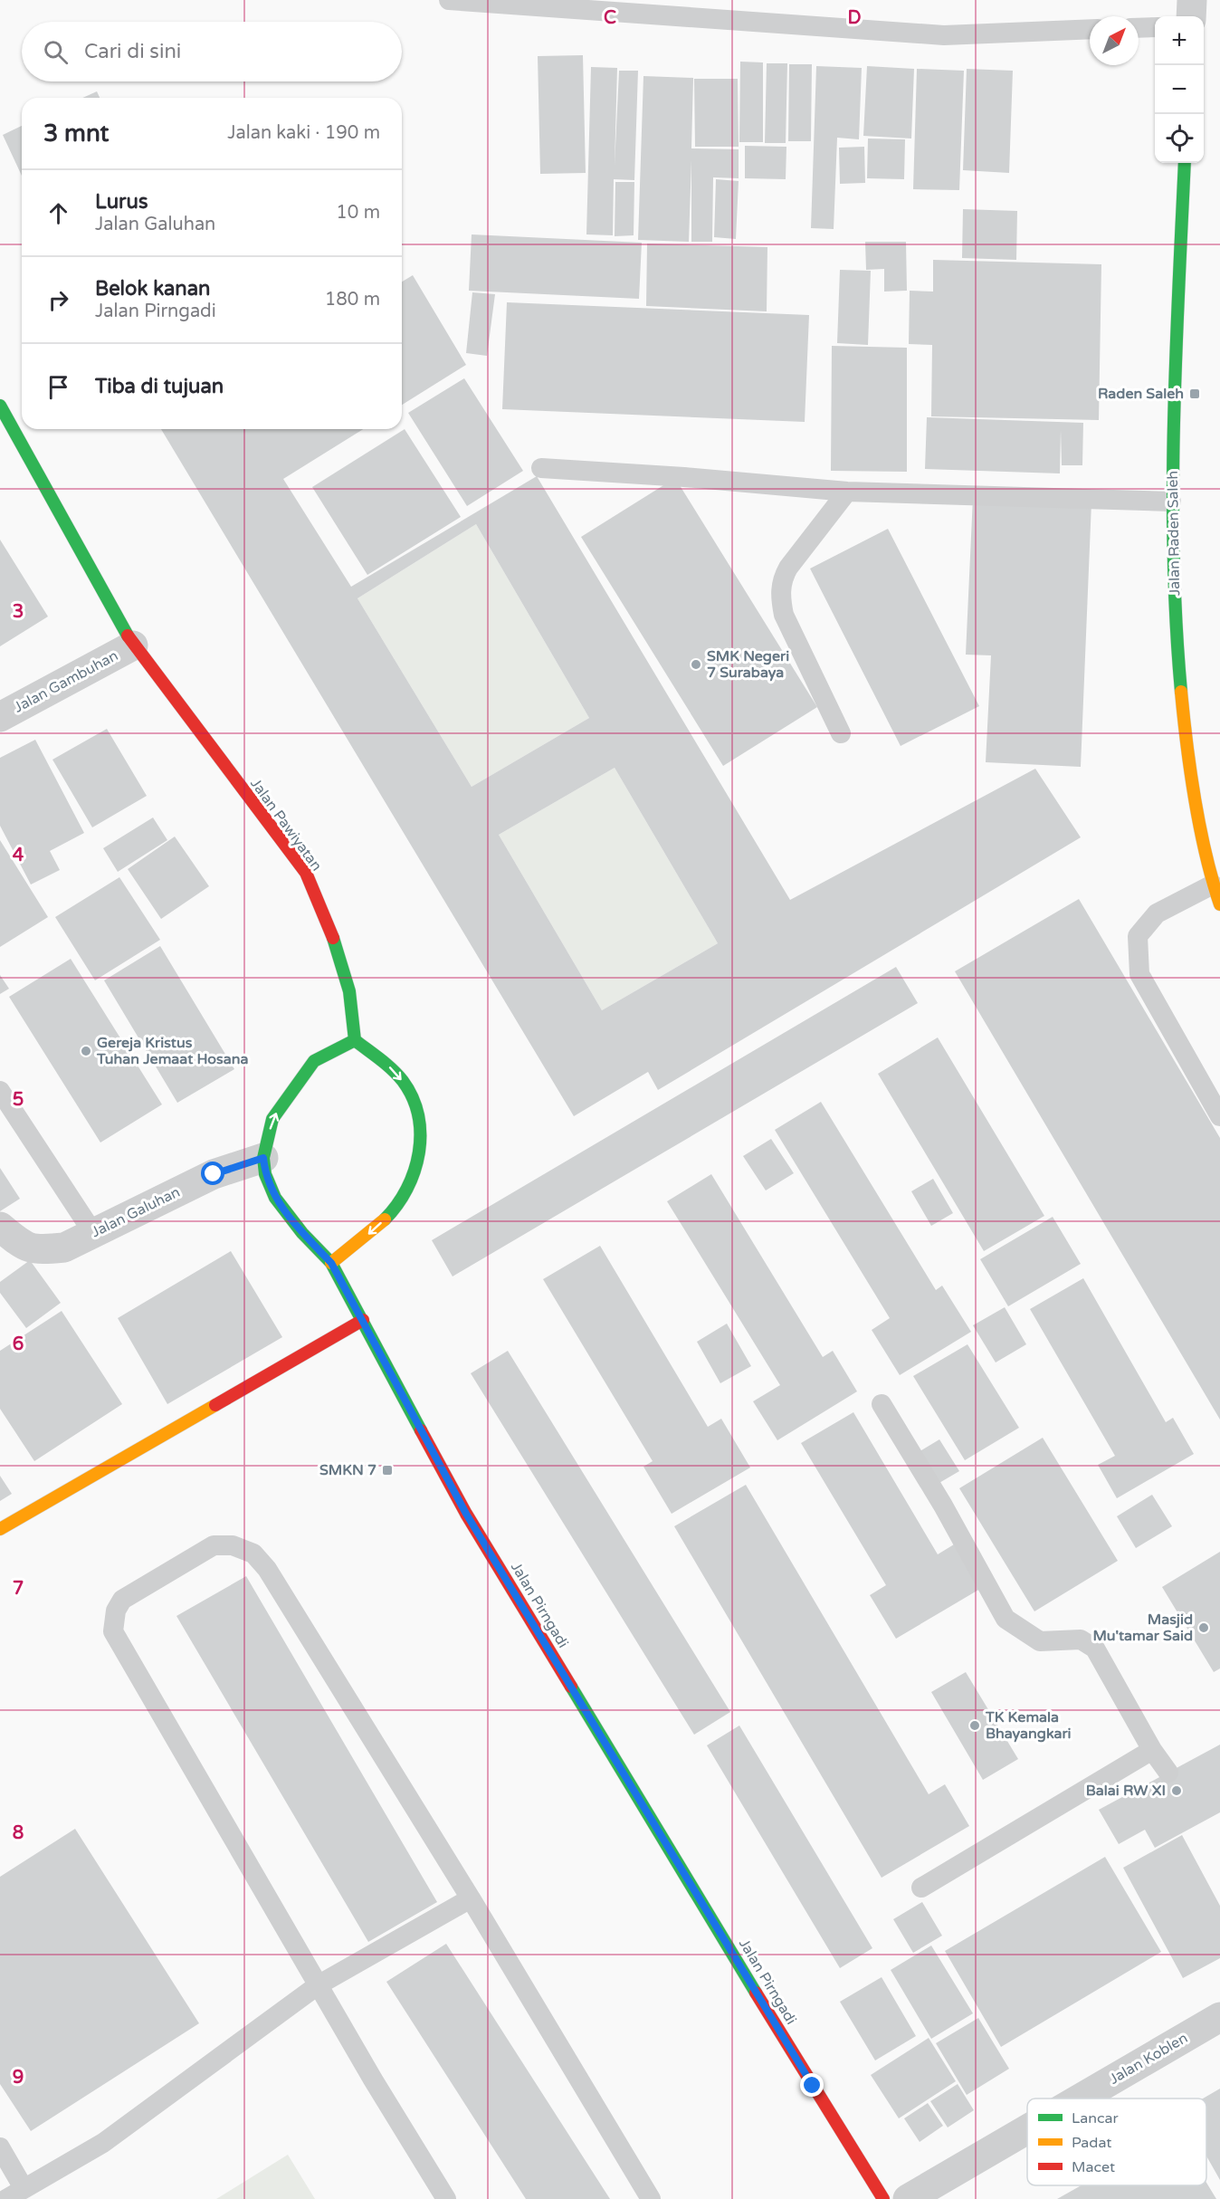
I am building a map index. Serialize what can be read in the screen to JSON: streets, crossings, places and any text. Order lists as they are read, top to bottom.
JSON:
{
  "streets": {
    "street": [
      "Jalan Raden Saleh",
      "Jalan Gambuhan",
      "Jalan Pawiyatan",
      "Jalan Galuhan",
      "Jalan Pirngadi",
      "Jalan Koblen"
    ]
  },
  "crossings": [
    ["Jalan Gambuhan", "Jalan Pawiyatan"],
    ["Jalan Pawiyatan", "Jalan Galuhan"],
    ["Jalan Pawiyatan", "Jalan Pirngadi"],
    ["Jalan Galuhan", "Jalan Pirngadi"]
  ],
  "places": {
    "transit": ["Raden Saleh", "SMKN 7"],
    "other": [
      "SMK Negeri 7 Surabaya",
      "Gereja Kristus Tuhan Jemaat Hosana",
      "Masjid Mu'tamar Said",
      "TK Kemala Bhayangkari",
      "Balai RW XI"
    ]
  },
  "legend": ["Lancar", "Padat", "Macet"],
  "north": "top right",
  "page": {
    "map_buttons": ["+", "−"],
    "search": "Cari di sini",
    "heading": ["3 mnt", "Jalan kaki · 190 m"],
    "list": [
      ["Lurus", "Jalan Galuhan", "10 m"],
      ["Belok kanan", "Jalan Pirngadi", "180 m"],
      "Tiba di tujuan"
    ]
  },
  "grid": {
    "columns": ["C", "D"],
    "rows": [
      "3",
      "4",
      "5",
      "6",
      "7",
      "8",
      "9"
    ]
  }
}
